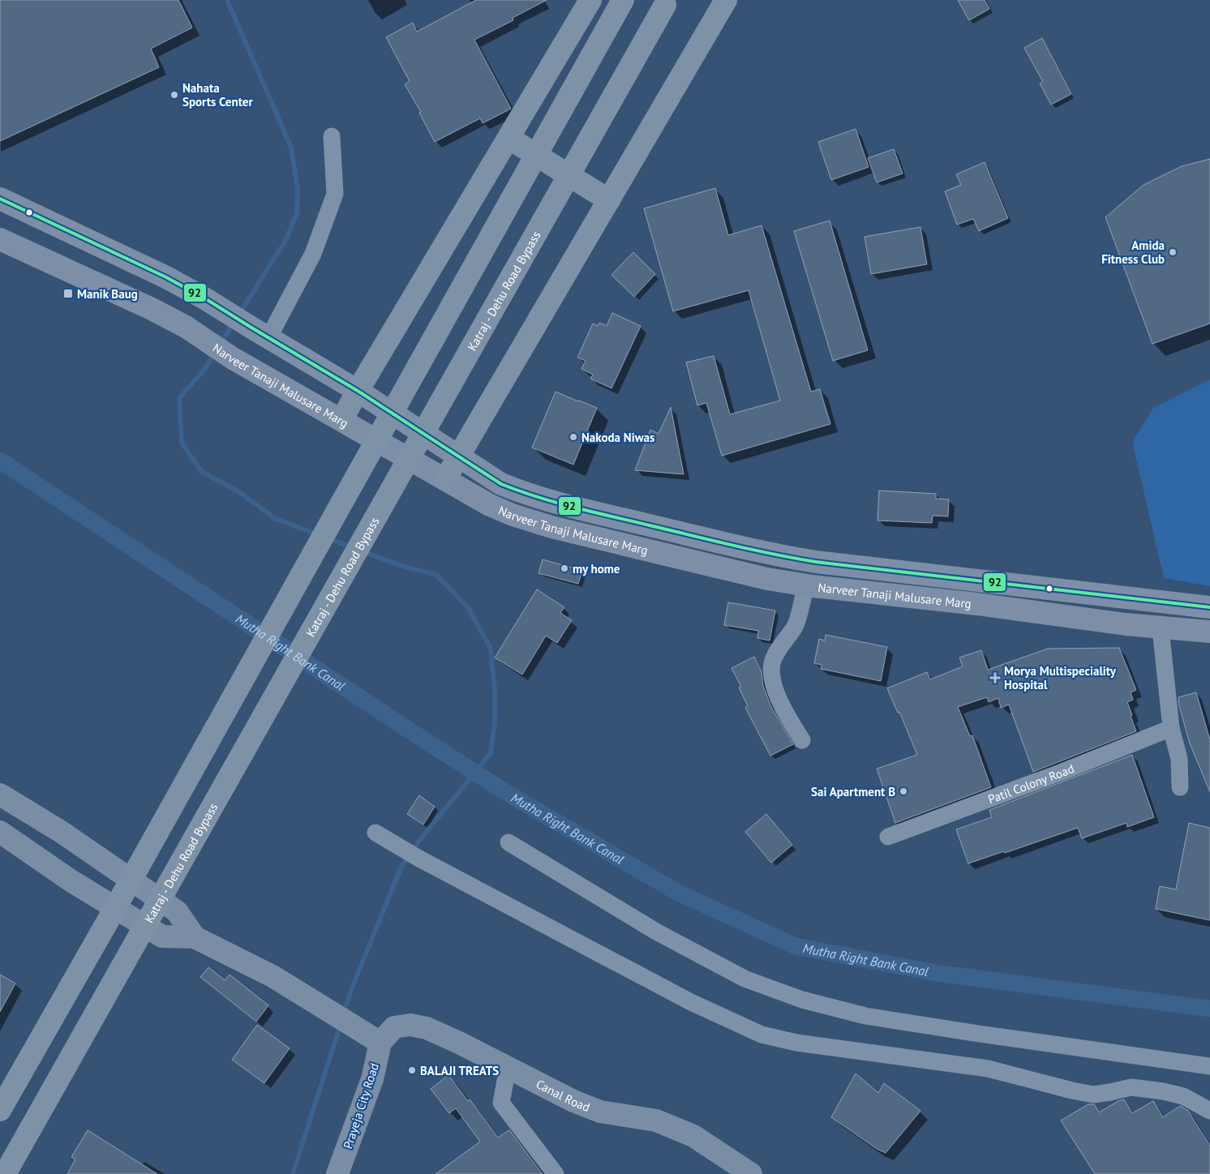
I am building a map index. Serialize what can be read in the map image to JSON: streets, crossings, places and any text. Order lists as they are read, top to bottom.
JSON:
{
  "streets": {
    "highway": ["Katraj - Dehu Road Bypass"],
    "main road": ["Narveer Tanaji Malusare Marg"],
    "street": ["Patil Colony Road", "Canal Road", "Prayeja City Road"]
  },
  "crossings": [
    ["Canal Road", "Prayeja City Road"]
  ],
  "water": ["Mutha Right Bank Canal"],
  "places": {
    "other": [
      "Nahata Sports Center",
      "Amida Fitness Club",
      "Nakoda Niwas",
      "my home",
      "Sai Apartment B",
      "BALAJI TREATS"
    ],
    "transit": ["Manik Baug"],
    "health": ["Morya Multispeciality Hospital"]
  },
  "lines": ["transit line 92"]
}
